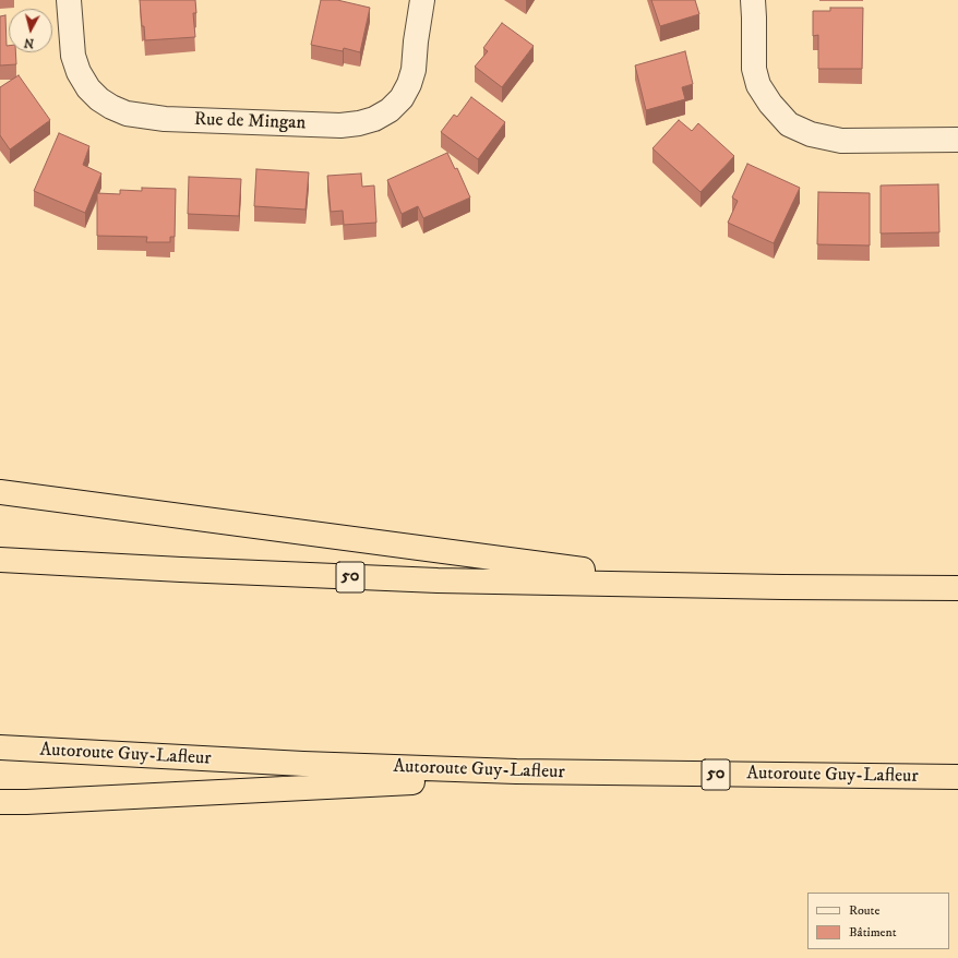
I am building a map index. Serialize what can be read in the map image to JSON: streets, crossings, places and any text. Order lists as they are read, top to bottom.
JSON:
{
  "streets": {
    "highway": ["50", "Autoroute Guy-Lafleur"],
    "street": ["Rue de Mingan"]
  },
  "legend": ["Route", "Bâtiment"],
  "north": "bottom"
}
